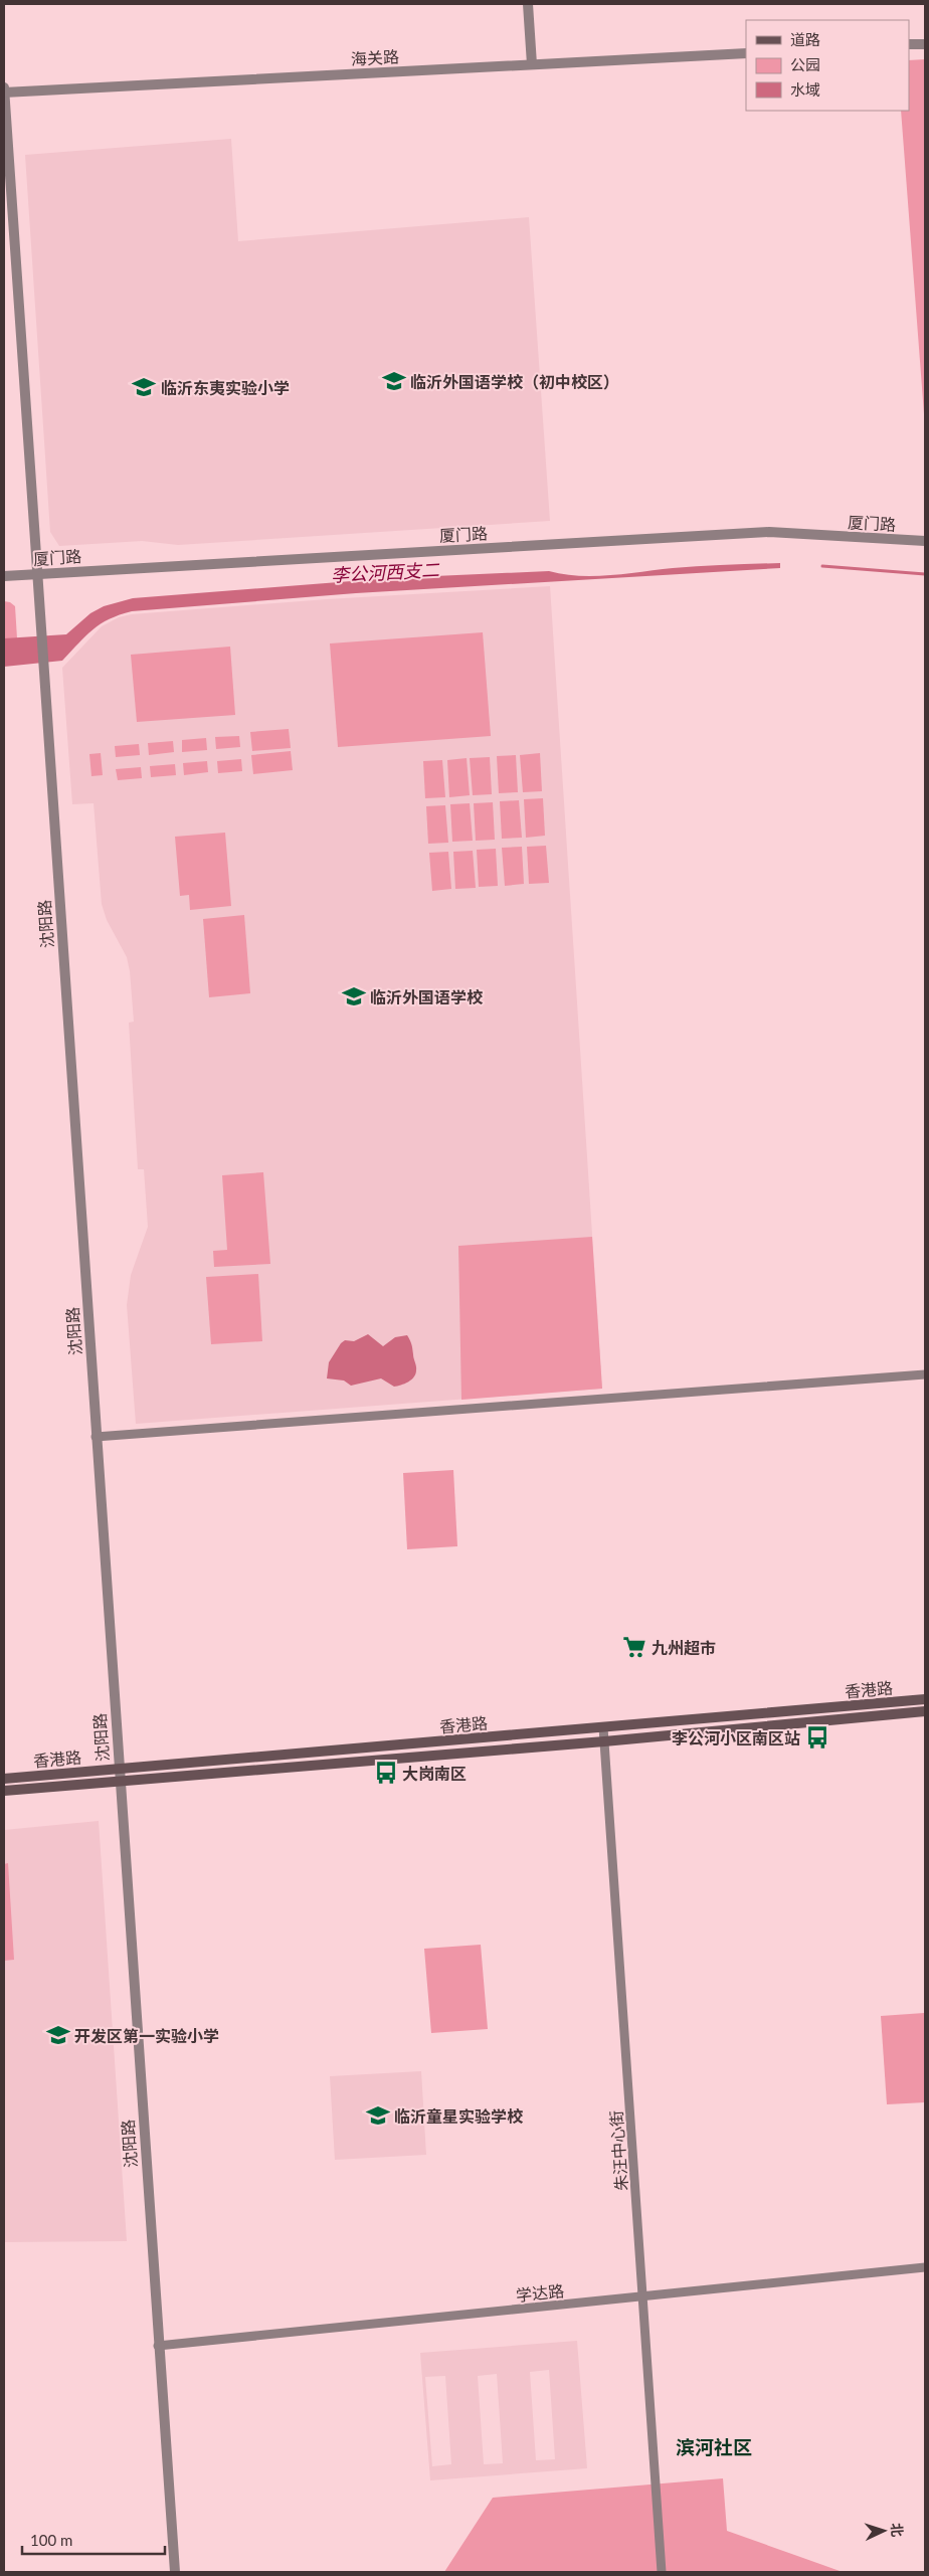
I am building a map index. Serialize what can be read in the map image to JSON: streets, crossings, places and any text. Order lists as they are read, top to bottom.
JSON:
{
  "streets": {
    "main road": ["香港路"],
    "street": [
      "海关路",
      "厦门路",
      "沈阳路",
      "朱汪中心街",
      "学达路"
    ]
  },
  "crossings": [
    ["海关路", "沈阳路"],
    ["厦门路", "沈阳路"],
    ["沈阳路", "香港路"],
    ["沈阳路", "学达路"],
    ["香港路", "朱汪中心街"],
    ["朱汪中心街", "学达路"]
  ],
  "districts": ["滨河社区"],
  "water": ["李公河西支二"],
  "places": {
    "school or university": [
      "临沂外国语学校（初中校区）",
      "临沂东夷实验小学",
      "临沂外国语学校",
      "开发区第一实验小学",
      "临沂童星实验学校"
    ],
    "supermarket": ["九州超市"],
    "bus stop": ["李公河小区南区站", "大岗南区"]
  },
  "legend": ["道路", "公园", "水域"],
  "scale_bar": "100 m",
  "north": "right"
}
